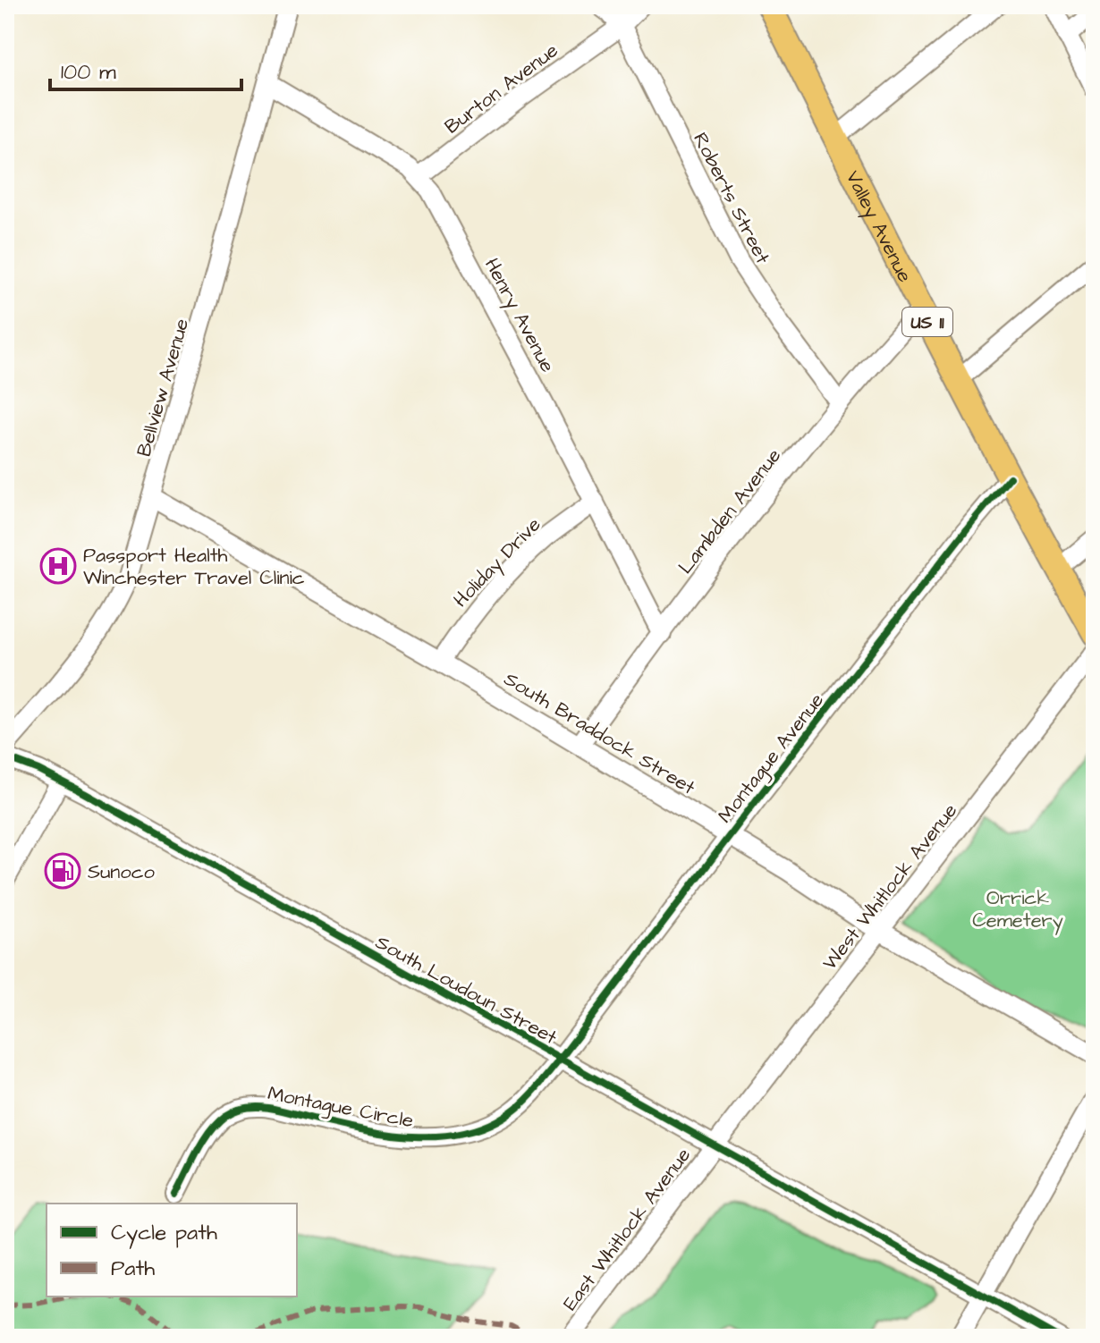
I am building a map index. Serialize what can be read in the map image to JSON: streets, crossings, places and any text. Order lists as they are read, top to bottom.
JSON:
{
  "streets": {
    "main road": ["Valley Avenue", "US 11"],
    "street": [
      "Burton Avenue",
      "Roberts Street",
      "Henry Avenue",
      "Bellview Avenue",
      "Lambden Avenue",
      "Holiday Drive",
      "South Braddock Street",
      "Montague Avenue",
      "West Whitlock Avenue",
      "South Loudoun Street",
      "Montague Circle",
      "East Whitlock Avenue"
    ]
  },
  "crossings": [
    ["Burton Avenue", "Roberts Street"],
    ["Burton Avenue", "Henry Avenue"],
    ["Roberts Street", "Lambden Avenue"],
    ["Valley Avenue", "Lambden Avenue"],
    ["Valley Avenue", "Montague Avenue"],
    ["Henry Avenue", "Bellview Avenue"],
    ["Henry Avenue", "Lambden Avenue"],
    ["Henry Avenue", "Holiday Drive"],
    ["Bellview Avenue", "South Braddock Street"],
    ["Lambden Avenue", "South Braddock Street"],
    ["Holiday Drive", "South Braddock Street"],
    ["South Braddock Street", "Montague Avenue"],
    ["South Braddock Street", "West Whitlock Avenue"],
    ["Montague Avenue", "South Loudoun Street"],
    ["Montague Avenue", "Montague Circle"],
    ["West Whitlock Avenue", "South Loudoun Street"],
    ["West Whitlock Avenue", "East Whitlock Avenue"],
    ["South Loudoun Street", "Montague Circle"],
    ["South Loudoun Street", "East Whitlock Avenue"]
  ],
  "parks": ["Orrick Cemetery"],
  "places": {
    "hospital": ["Passport Health Winchester Travel Clinic"],
    "fuel station": ["Sunoco"]
  },
  "legend": ["Cycle path", "Path"],
  "scale_bar": "100 m"
}
